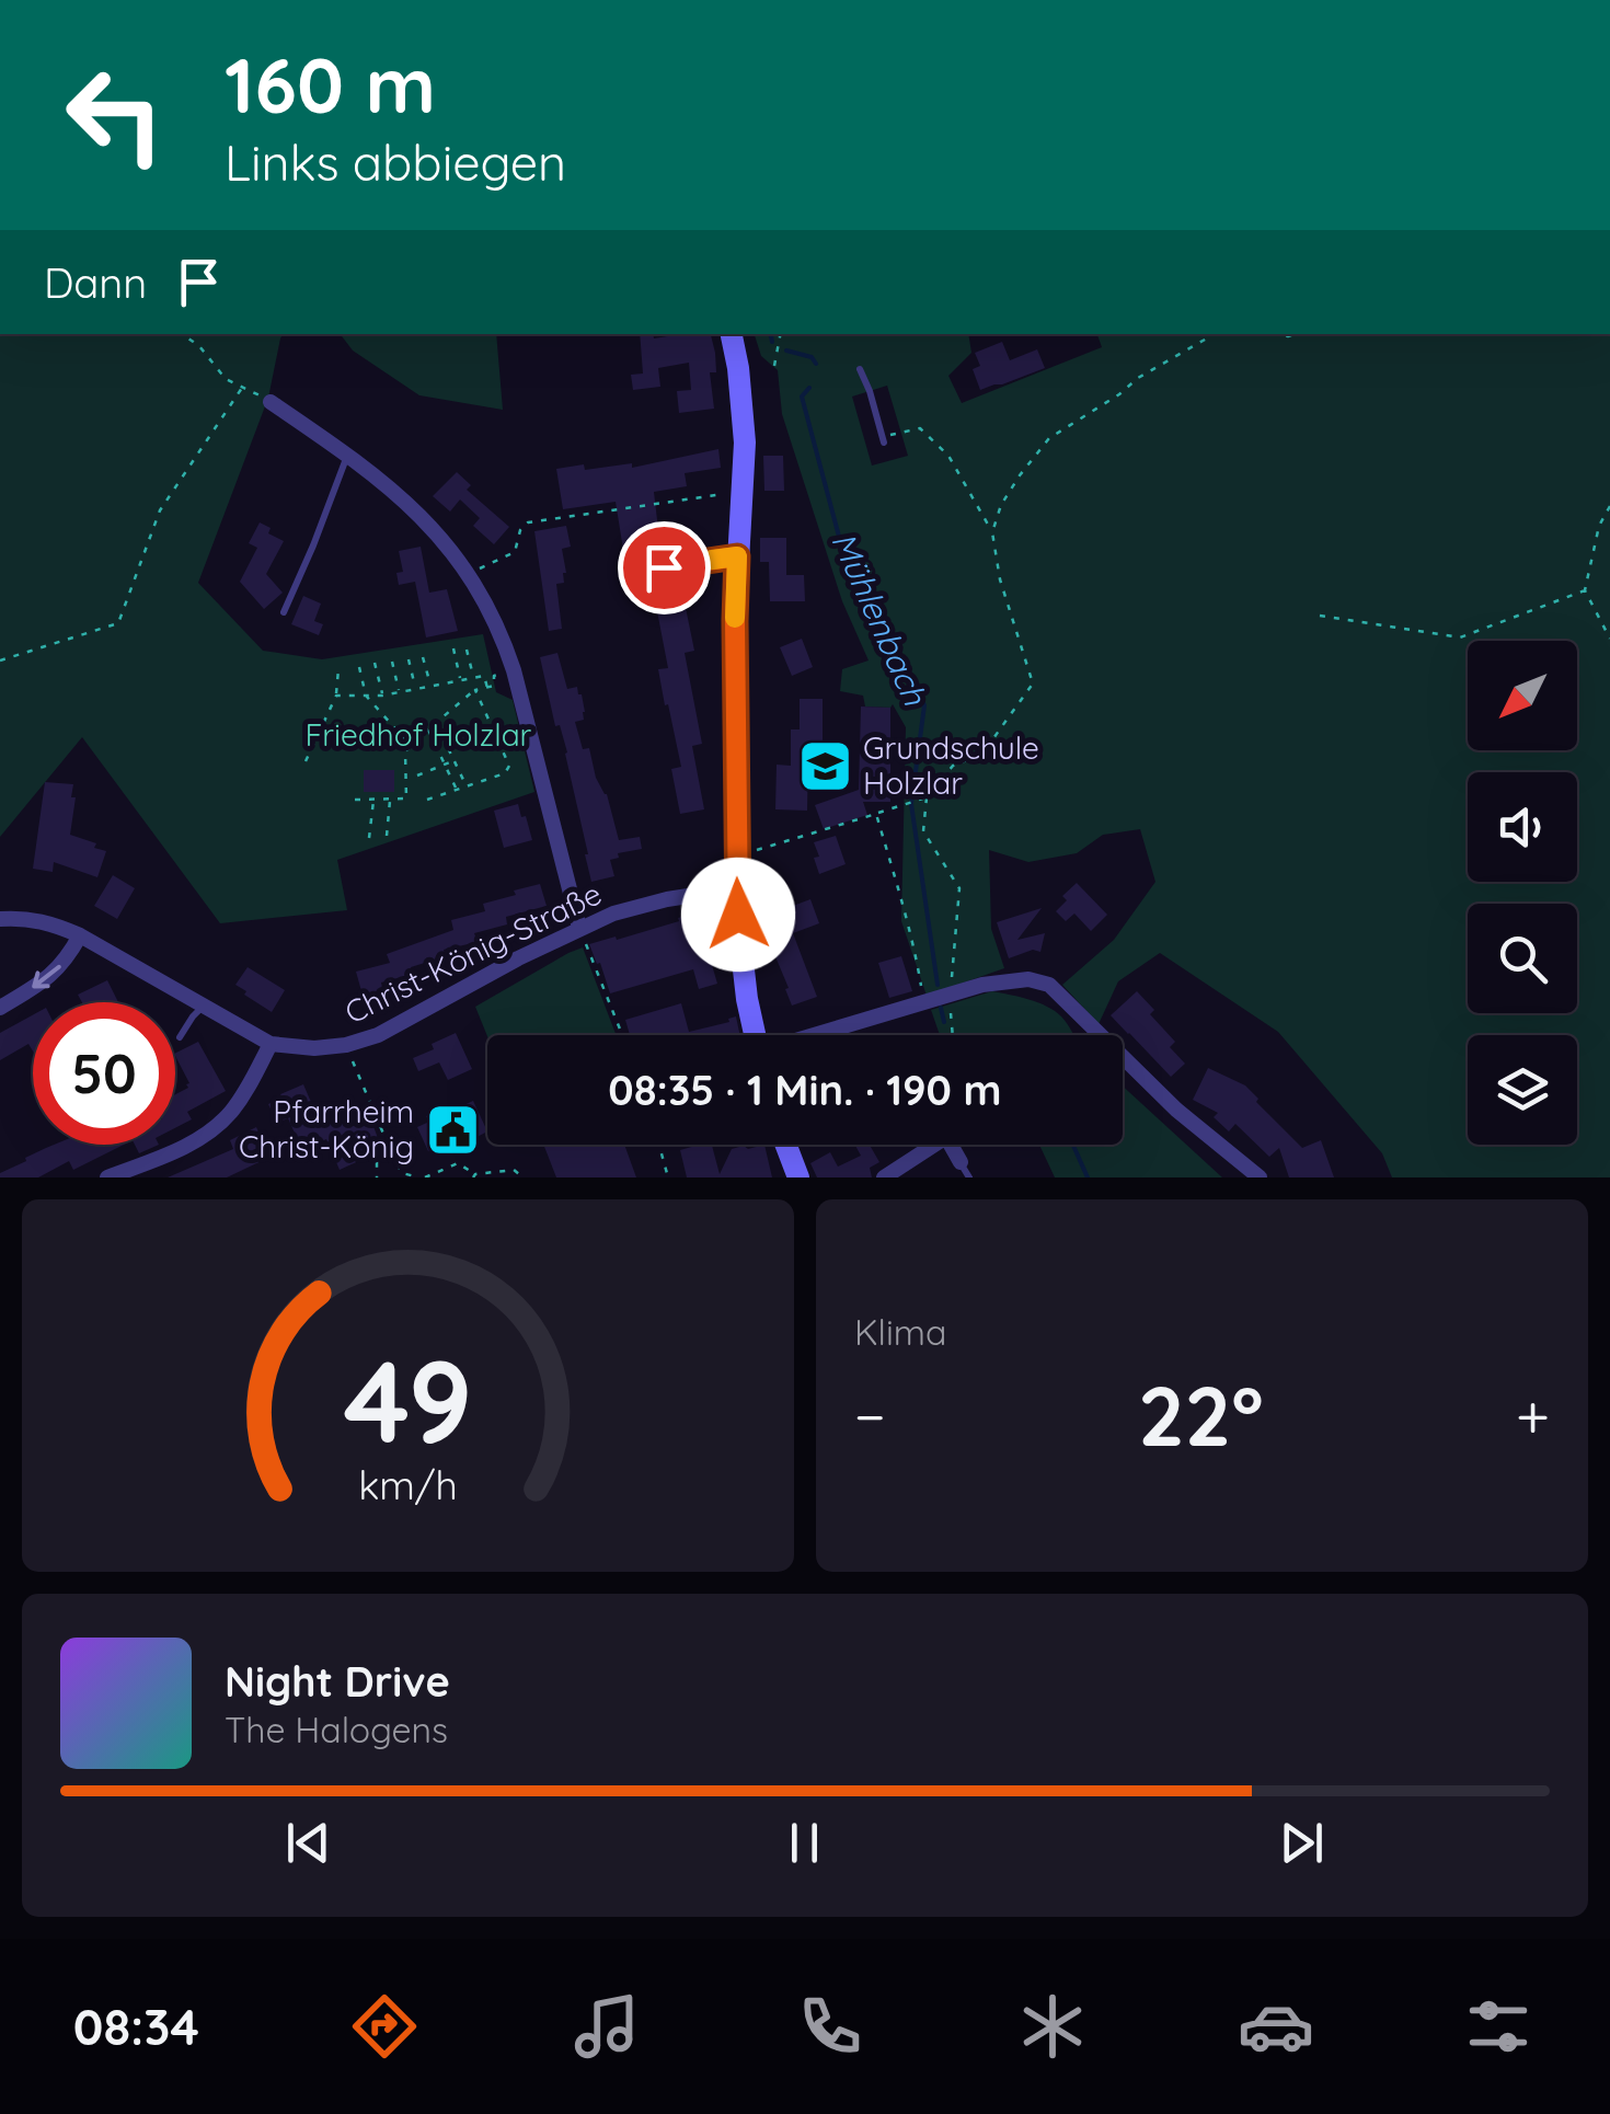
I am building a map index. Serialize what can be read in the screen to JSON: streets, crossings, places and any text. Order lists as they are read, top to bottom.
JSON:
{
  "streets": {
    "street": ["Christ-König-Straße"]
  },
  "water": ["Mühlenbach"],
  "parks": ["Friedhof Holzlar"],
  "places": {
    "school or university": ["Grundschule Holzlar"],
    "public building": ["Pfarrheim Christ-König"]
  },
  "north": "bottom left",
  "page": {
    "turn": ["160 m", "Links abbiegen"],
    "then": "Dann",
    "limit": "50",
    "trip": "08:35 · 1 Min. · 190 m",
    "tile": "Klima",
    "heat": ["−", "22°", "+"],
    "song": ["Night Drive", "The Halogens"],
    "tabs": "08:34",
    "gauge": ["49", "km/h"]
  }
}
